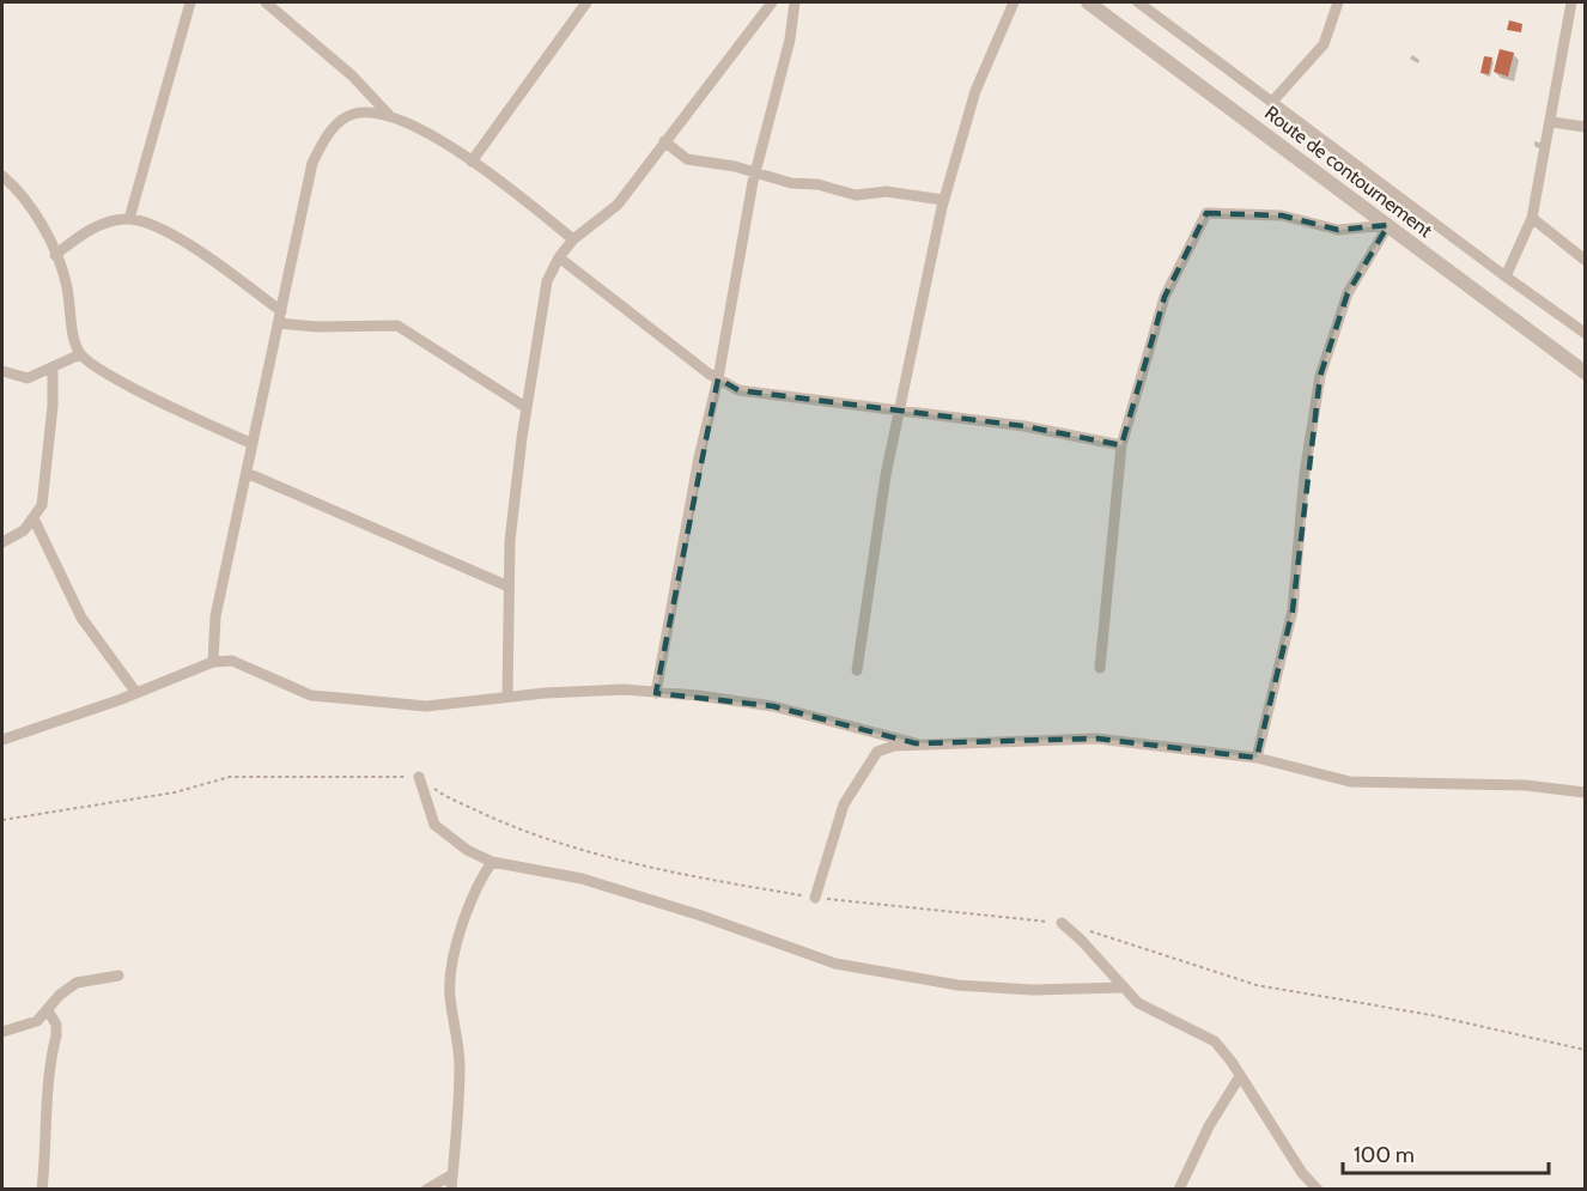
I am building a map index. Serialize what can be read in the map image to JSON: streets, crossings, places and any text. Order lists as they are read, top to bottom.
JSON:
{
  "streets": {
    "street": ["Route de contournement"]
  },
  "scale_bar": "100 m"
}
